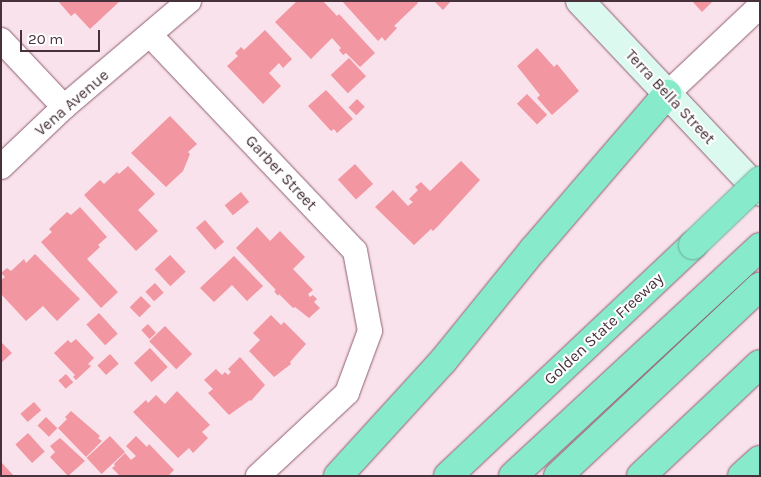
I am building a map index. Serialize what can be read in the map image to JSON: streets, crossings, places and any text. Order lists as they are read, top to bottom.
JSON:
{
  "streets": {
    "highway": ["Golden State Freeway"],
    "main road": ["Terra Bella Street"],
    "street": ["Vena Avenue", "Garber Street"]
  },
  "crossings": [
    ["Vena Avenue", "Garber Street"]
  ],
  "scale_bar": "20 m"
}
